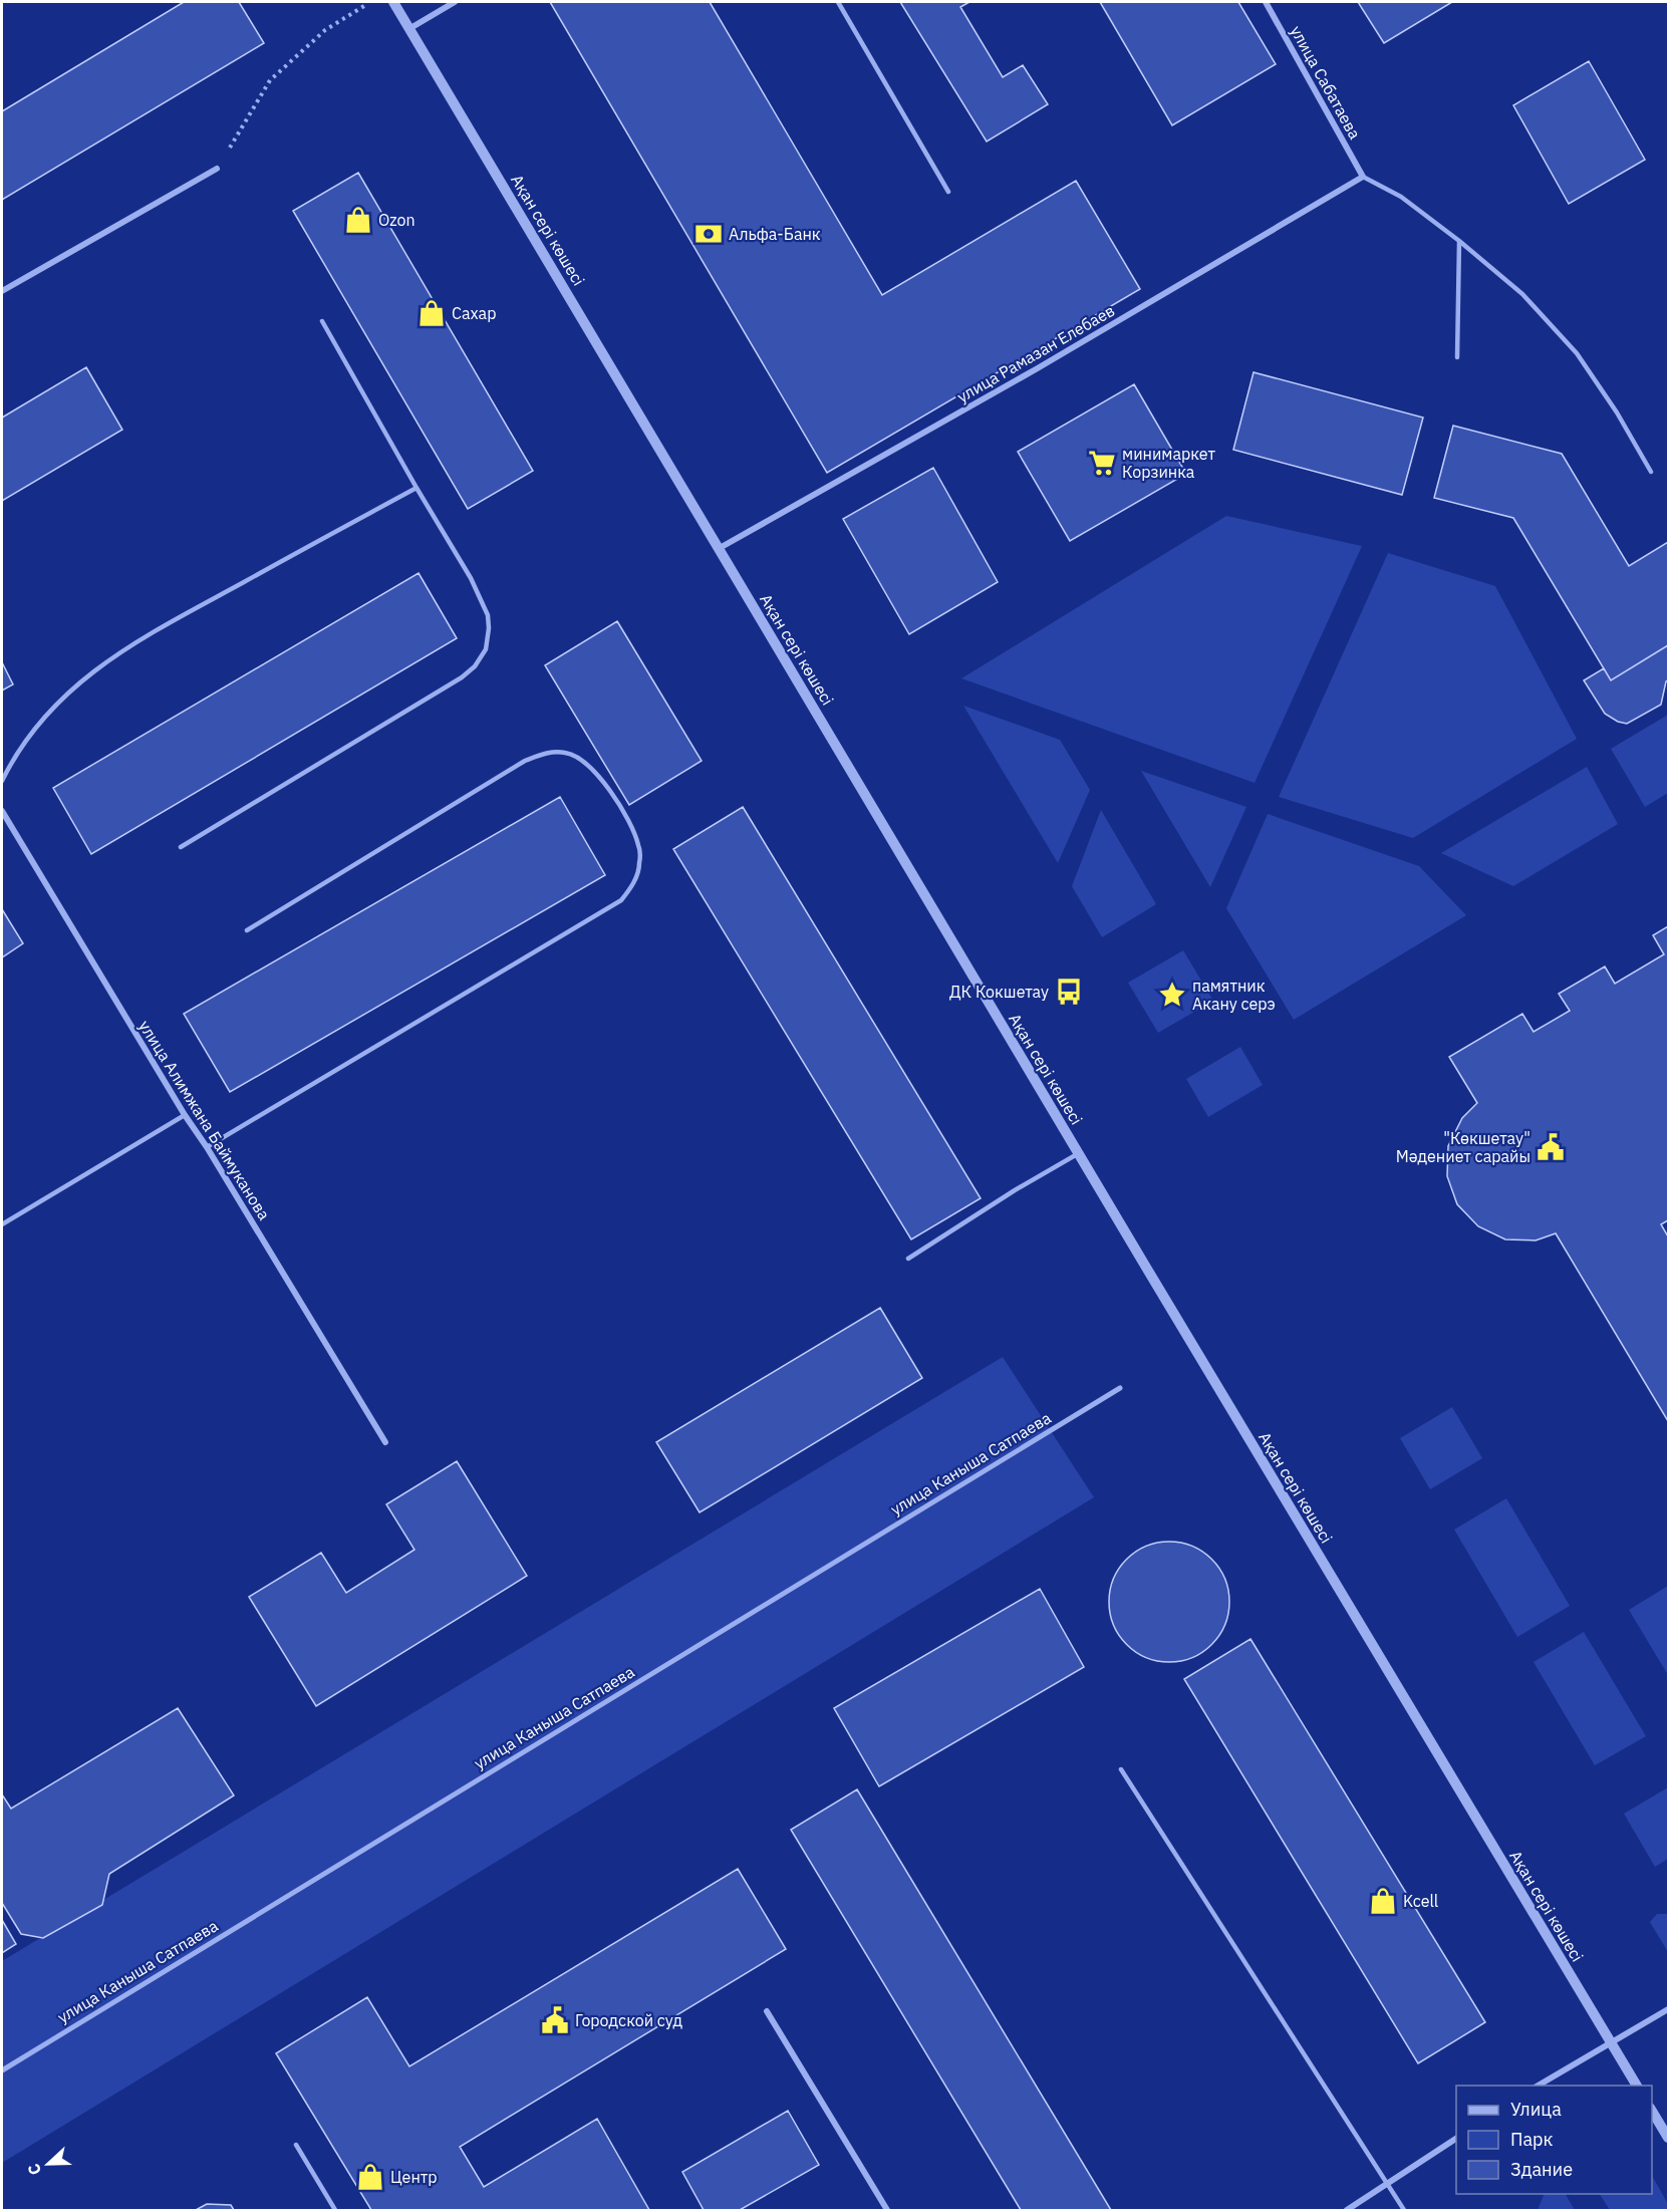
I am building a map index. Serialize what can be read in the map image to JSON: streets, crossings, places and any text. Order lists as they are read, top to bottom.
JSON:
{
  "streets": {
    "street": [
      "улица Сабатаева",
      "Ақан сері көшесі",
      "улица Рамазан Елебаев",
      "улица Алимжана Баймуканова",
      "улица Каныша Сатпаева"
    ]
  },
  "crossings": [
    ["улица Сабатаева", "улица Рамазан Елебаев"],
    ["Ақан сері көшесі", "улица Рамазан Елебаев"]
  ],
  "places": {
    "shop": [
      "Ozon",
      "Сахар",
      "Kcell",
      "Центр"
    ],
    "bank": ["Альфа-Банк"],
    "supermarket": ["минимаркет Корзинка"],
    "bus stop": ["ДК Кокшетау"],
    "place": ["памятник Акану серэ"],
    "public building": ["\"Көкшетау\" Мәдениет сарайы", "Городской суд"]
  },
  "legend": ["Улица", "Парк", "Здание"],
  "north": "left"
}
